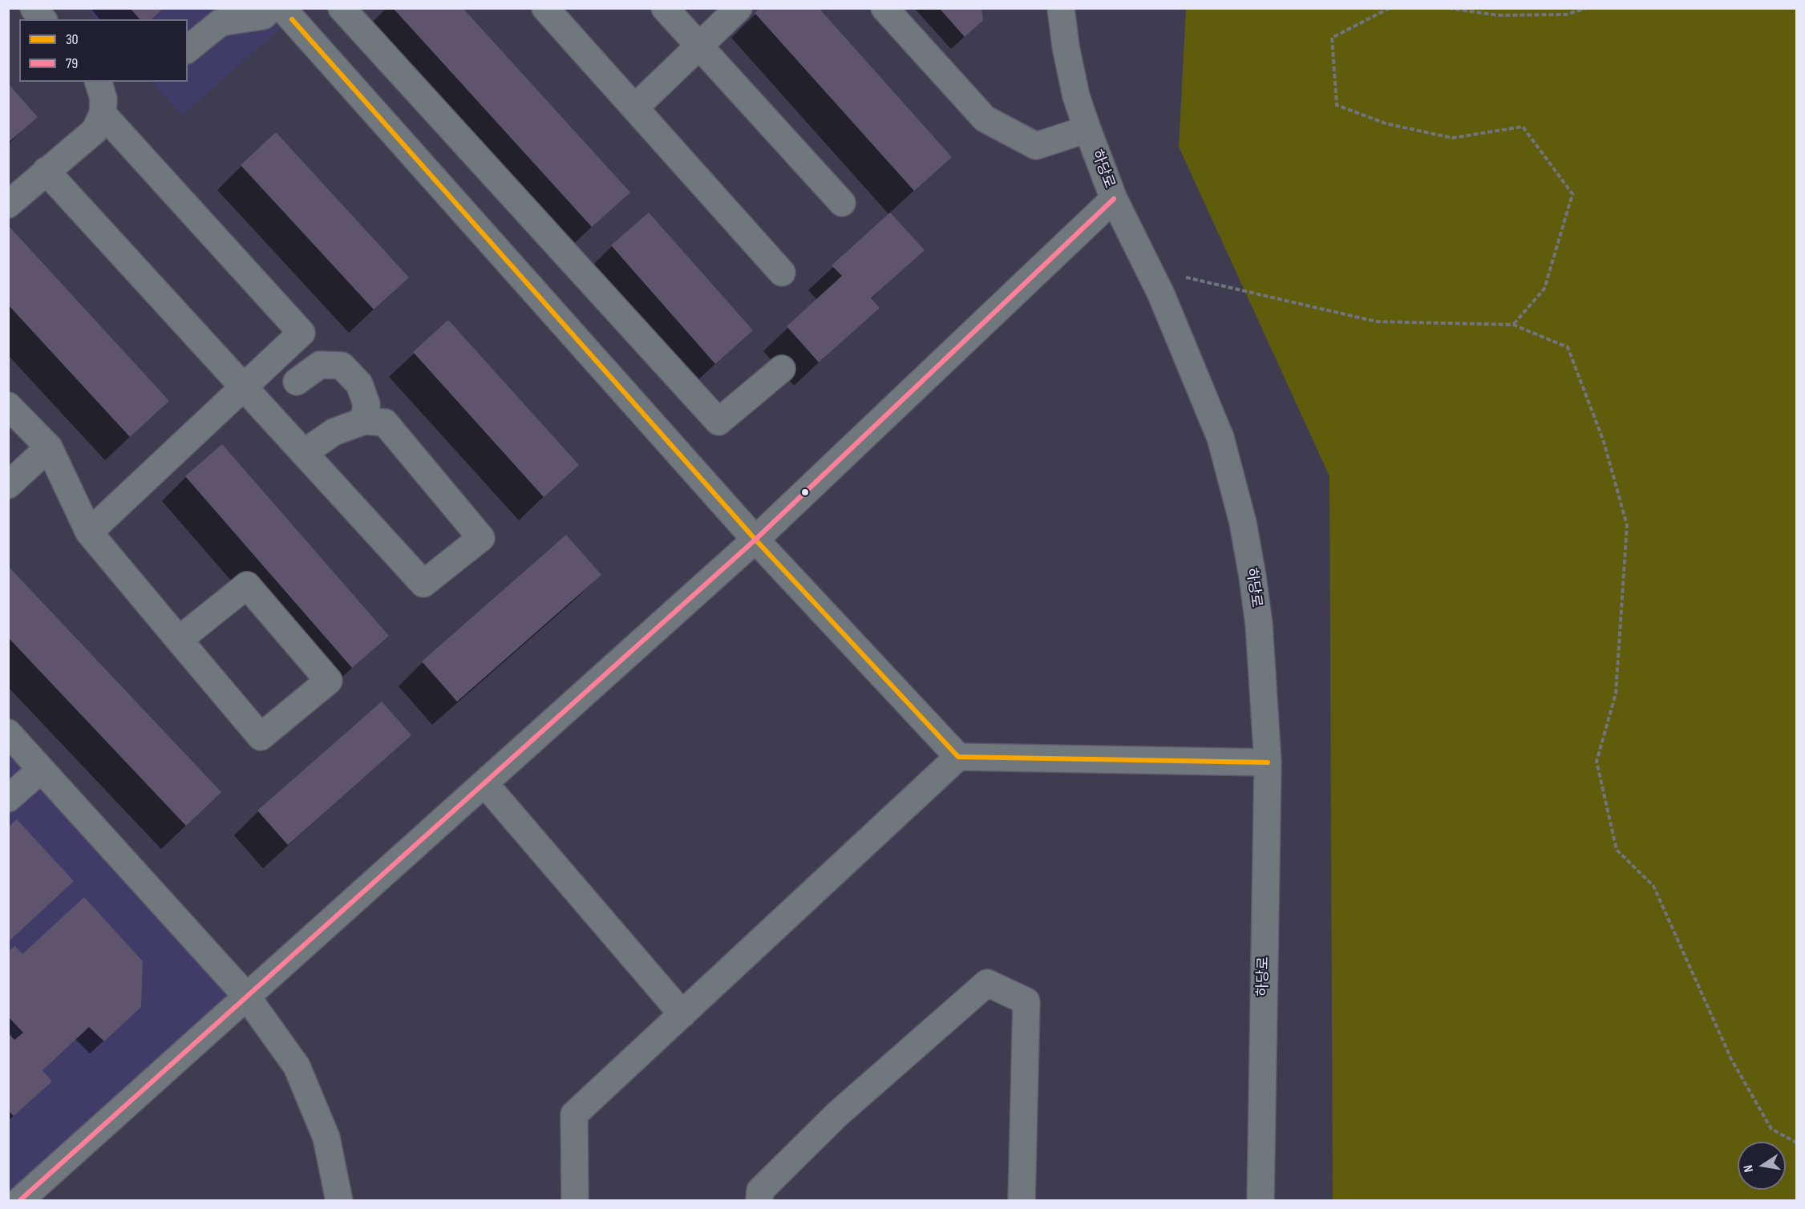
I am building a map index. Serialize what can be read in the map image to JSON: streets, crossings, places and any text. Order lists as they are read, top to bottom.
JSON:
{
  "streets": {
    "street": ["하당로"]
  },
  "lines": ["transit line 30", "transit line 79"],
  "legend": ["30", "79"],
  "north": "left"
}
